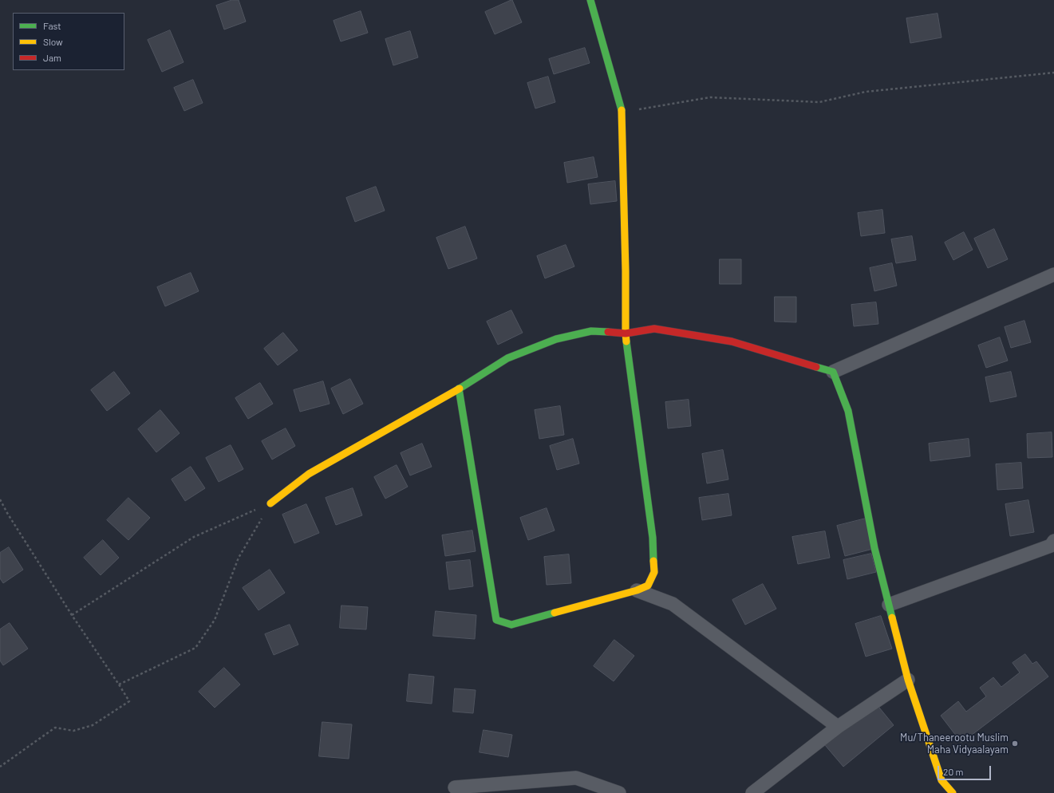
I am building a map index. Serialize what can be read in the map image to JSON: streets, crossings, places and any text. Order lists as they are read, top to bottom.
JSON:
{
  "places": ["Mu/Thaneerootu Muslim Maha Vidyaalayam"],
  "legend": ["Fast", "Slow", "Jam"],
  "scale_bar": "20 m"
}
